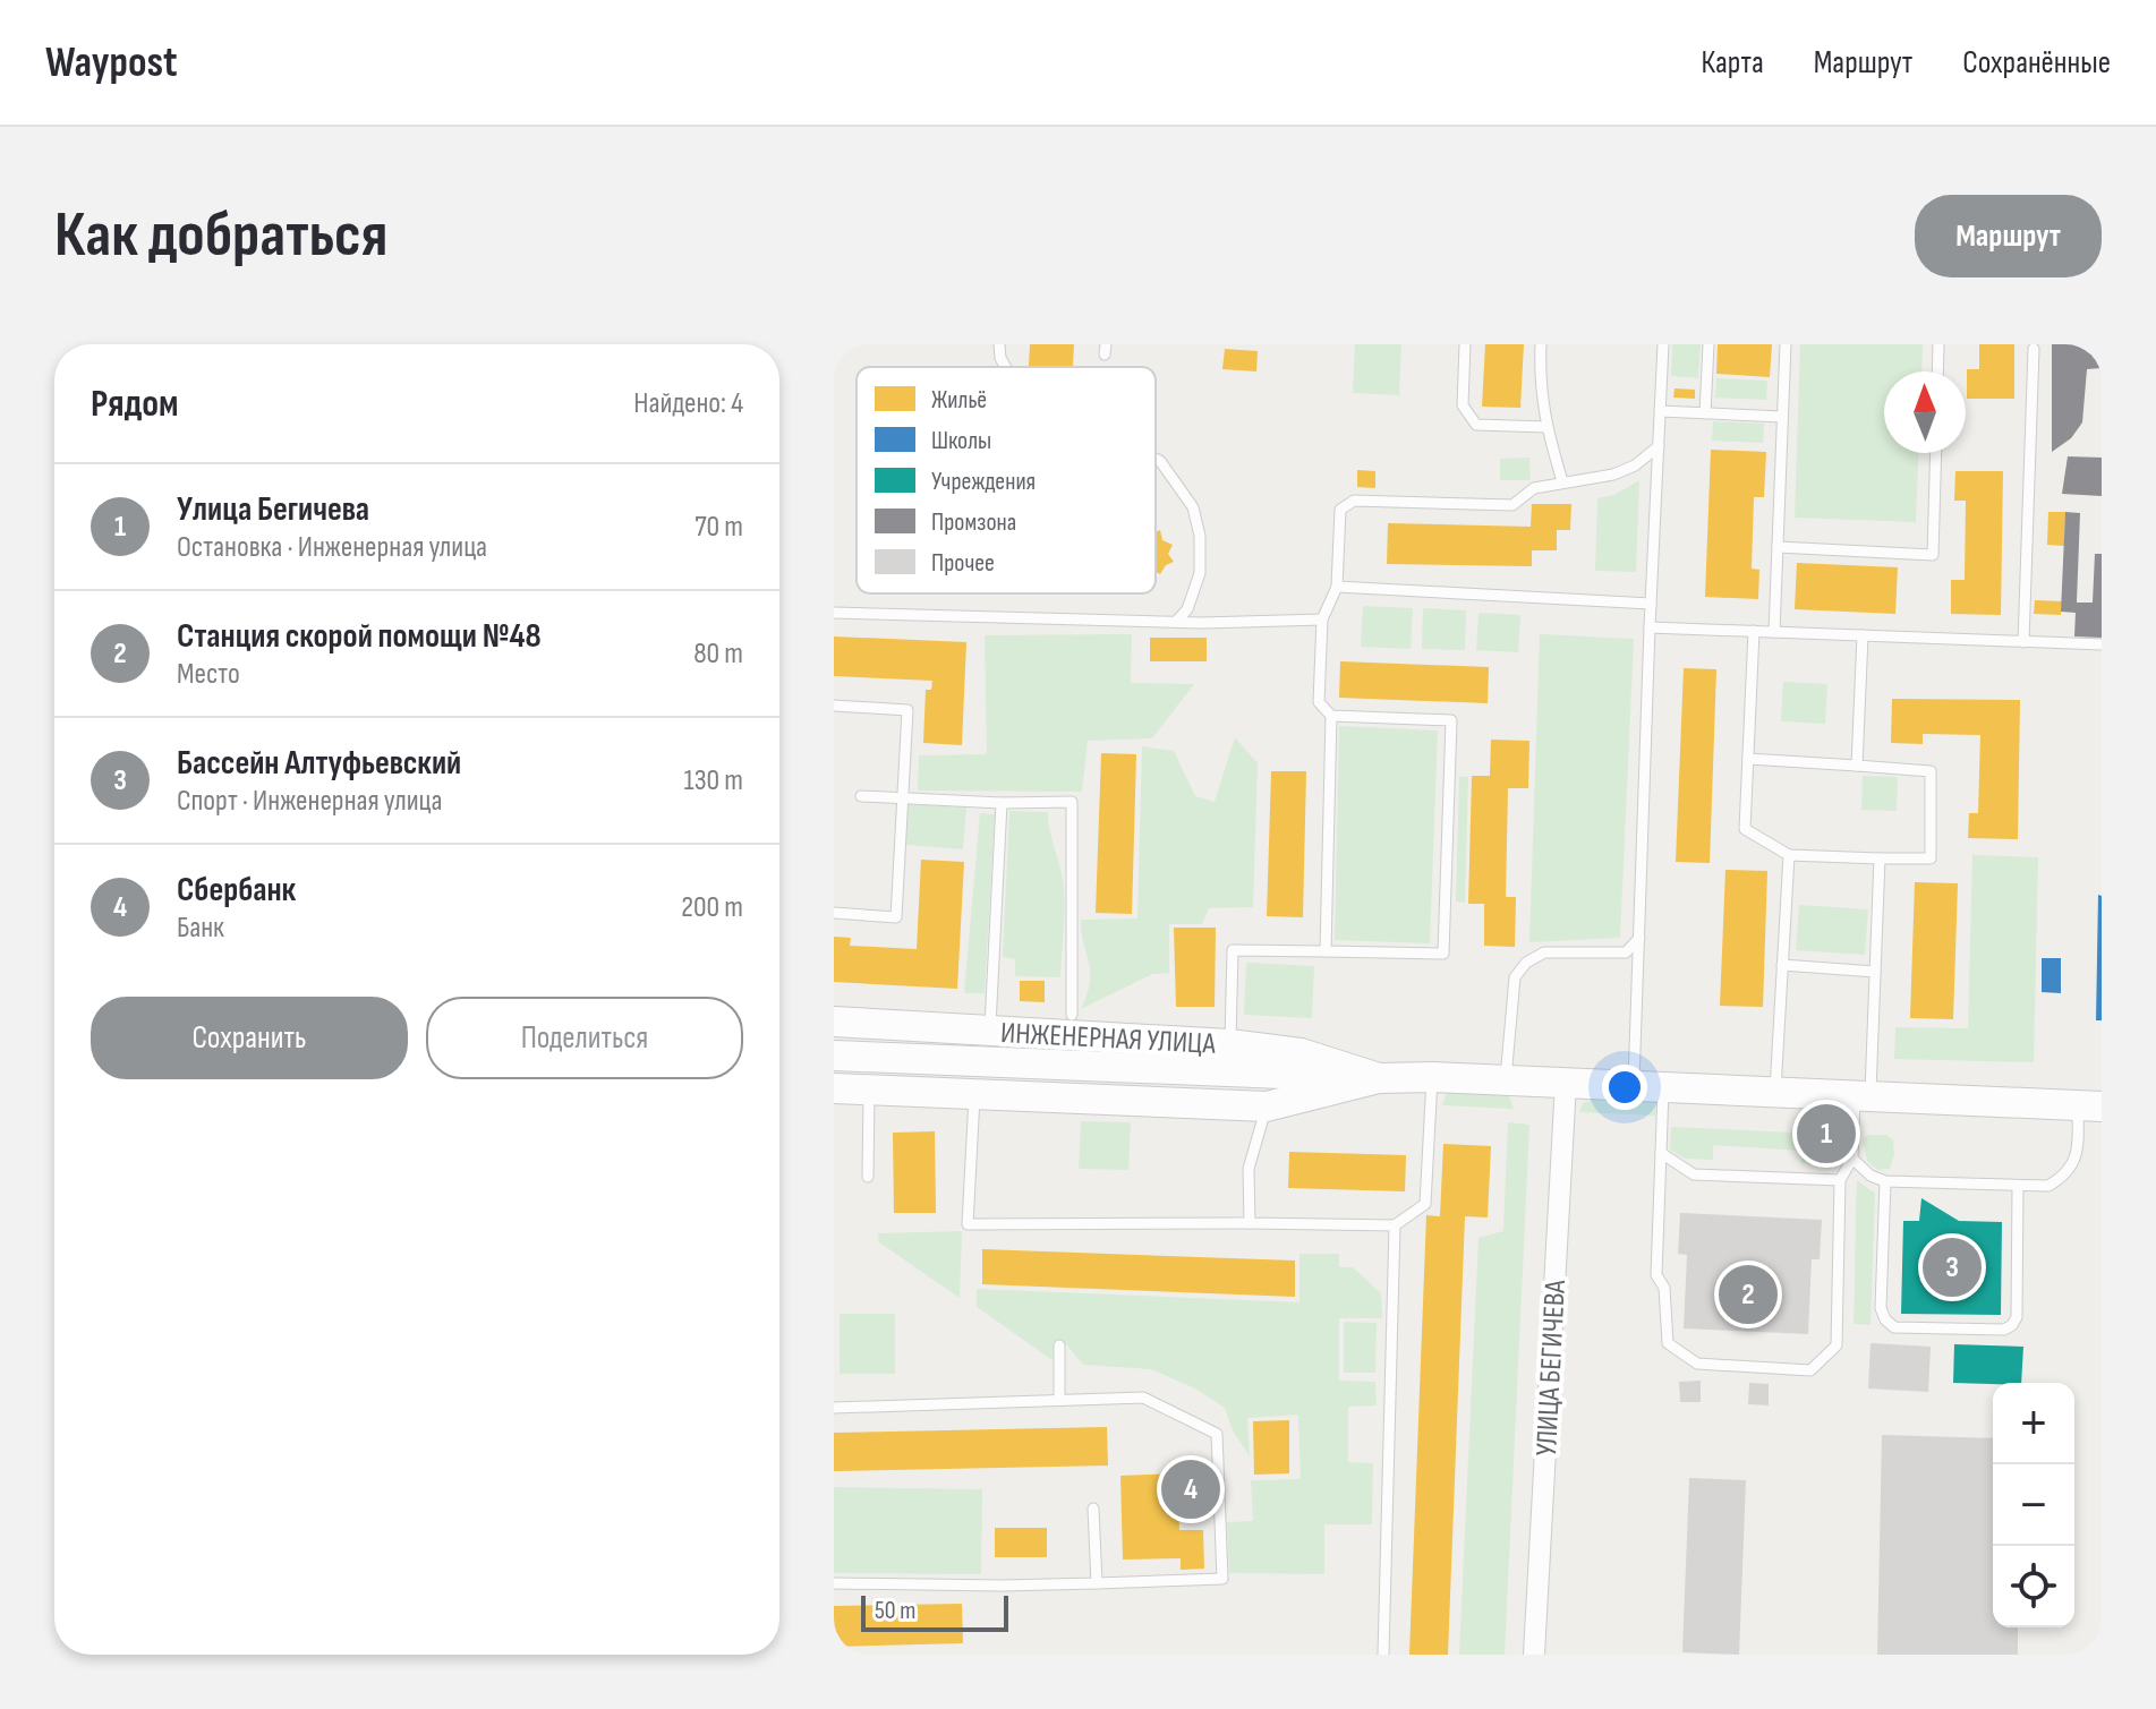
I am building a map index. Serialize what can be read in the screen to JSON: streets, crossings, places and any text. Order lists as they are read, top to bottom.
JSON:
{
  "streets": {
    "main road": ["ИНЖЕНЕРНАЯ УЛИЦА"],
    "street": ["УЛИЦА БЕГИЧЕВА"]
  },
  "crossings": [
    ["ИНЖЕНЕРНАЯ УЛИЦА", "УЛИЦА БЕГИЧЕВА"]
  ],
  "legend": [
    "Жильё",
    "Школы",
    "Учреждения",
    "Промзона",
    "Прочее"
  ],
  "scale_bar": "50 m",
  "north": "top",
  "page": {
    "header": "Waypost",
    "nav": ["Карта", "Маршрут", "Сохранённые"],
    "buttons": [
      "Маршрут",
      ["Сохранить", "Поделиться"]
    ],
    "title": "Как добраться",
    "heading": ["Рядом", "Найдено: 4"],
    "list": [
      {
        "mark": "1",
        "name": "Улица Бегичева",
        "note": "Остановка · Инженерная улица",
        "value": "70 m"
      },
      {
        "mark": "2",
        "name": "Станция скорой помощи №48",
        "note": "Место",
        "value": "80 m"
      },
      {
        "mark": "3",
        "name": "Бассейн Алтуфьевский",
        "note": "Спорт · Инженерная улица",
        "value": "130 m"
      },
      {
        "mark": "4",
        "name": "Сбербанк",
        "note": "Банк",
        "value": "200 m"
      }
    ],
    "pins": [
      "1",
      "3",
      "2",
      "4"
    ],
    "map_buttons": ["+", "−"],
    "scale": "50 m"
  }
}
